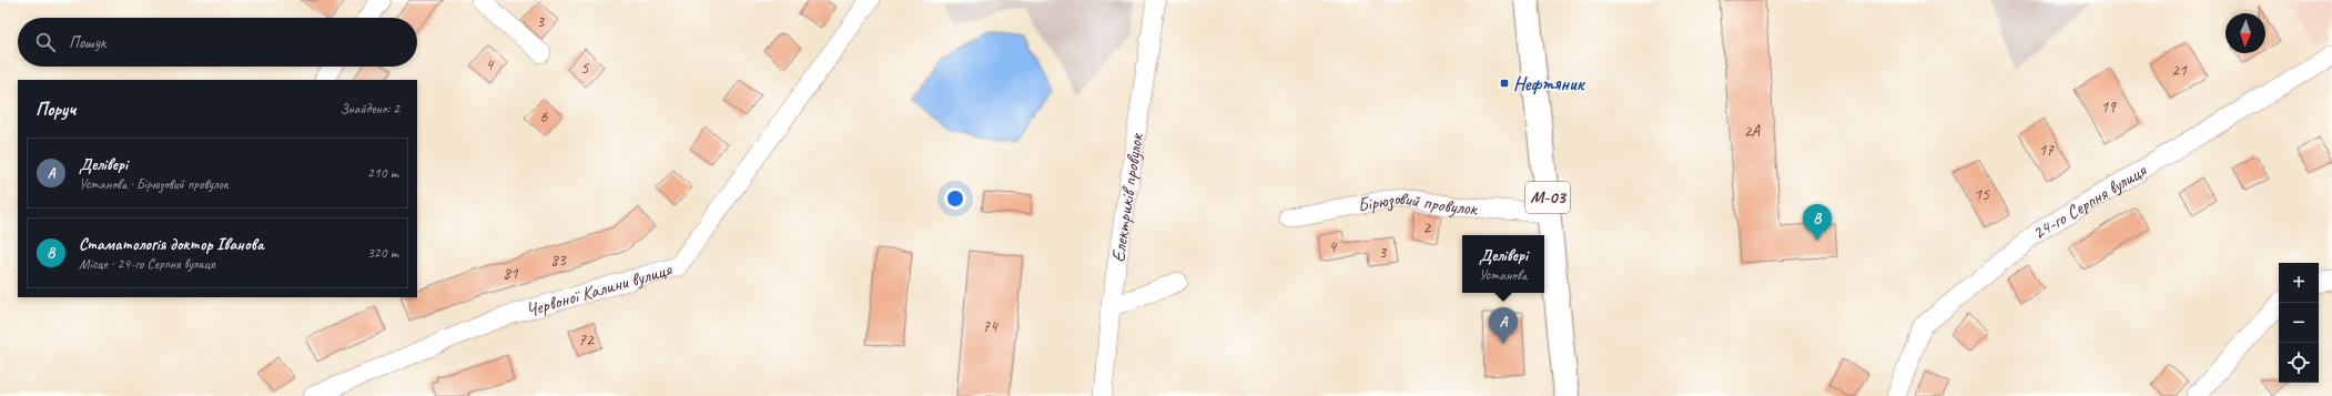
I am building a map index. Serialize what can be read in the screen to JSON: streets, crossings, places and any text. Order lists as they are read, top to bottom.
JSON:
{
  "streets": {
    "highway": ["М-03"],
    "street": [
      "Електриків провулок",
      "24-го Серпня вулиця",
      "Бірюзовий провулок",
      "Червоної Калини вулиця"
    ]
  },
  "crossings": [
    ["М-03", "Бірюзовий провулок"]
  ],
  "places": {
    "transit": ["Нефтяник"]
  },
  "house_numbers": [
    "3",
    "4",
    "5",
    "21",
    "19",
    "6",
    "2А",
    "17",
    "15",
    "2",
    "4",
    "3",
    "83",
    "81",
    "74",
    "72"
  ],
  "north": "bottom",
  "page": {
    "search": "Пошук",
    "heading": ["Поруч", "Знайдено: 2"],
    "list": [
      {
        "mark": "A",
        "name": "Делівері",
        "note": "Установа · Бірюзовий провулок",
        "value": "210 m"
      },
      {
        "mark": "B",
        "name": "Стаматологія доктор Іванова",
        "note": "Місце · 24-го Серпня вулиця",
        "value": "320 m"
      }
    ],
    "pins": ["B", "A"],
    "popup": ["Делівері", "Установа"],
    "map_buttons": ["+", "−"]
  }
}
